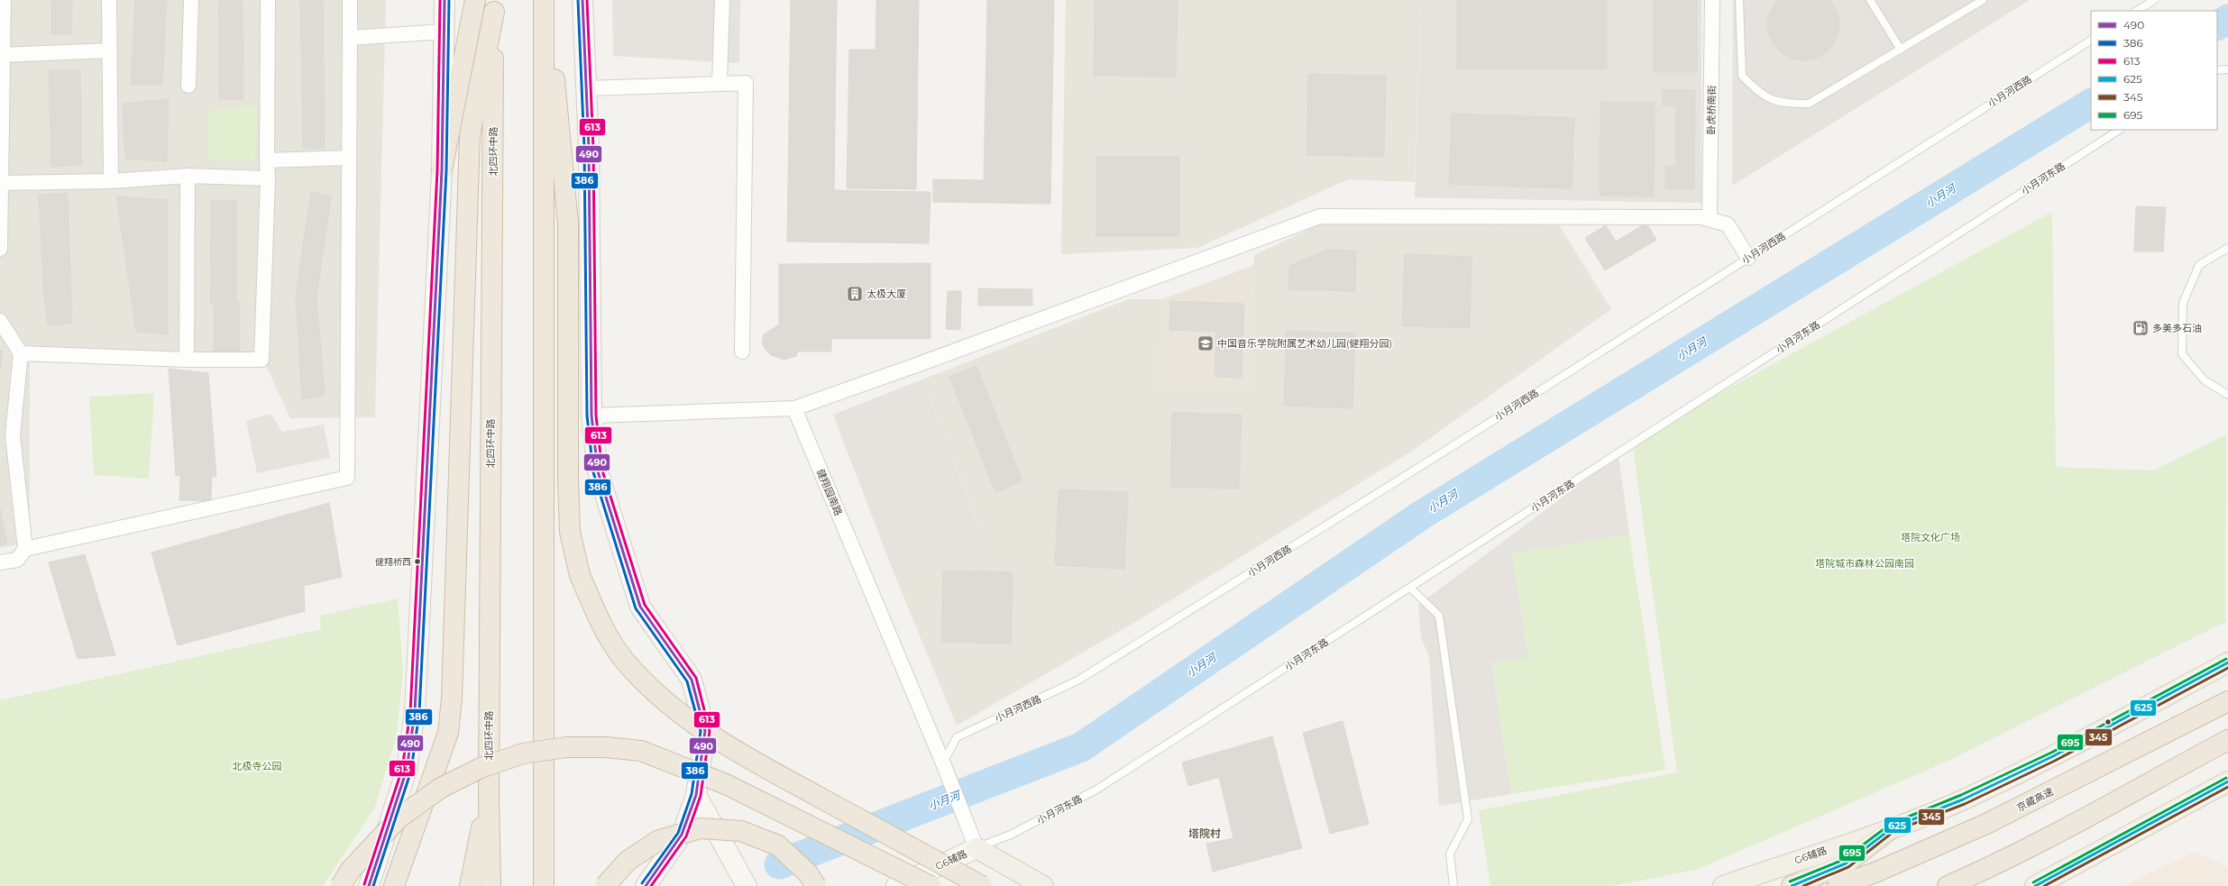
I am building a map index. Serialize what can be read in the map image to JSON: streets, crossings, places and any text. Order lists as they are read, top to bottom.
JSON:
{
  "streets": {
    "highway": ["北四环中路", "京藏高速"],
    "main road": ["G6辅路"],
    "street": ["卧虎桥南街", "健翔园南路"],
    "lane": ["小月河西路", "小月河东路"]
  },
  "crossings": [
    ["小月河西路", "健翔园南路"],
    ["小月河东路", "健翔园南路"],
    ["小月河东路", "G6辅路"],
    ["健翔园南路", "G6辅路"]
  ],
  "districts": ["塔院村"],
  "water": ["小月河"],
  "parks": ["塔院文化广场", "塔院城市森林公园南园", "北极寺公园"],
  "places": {
    "building": ["太极大厦"],
    "fuel station": ["多美多石油"],
    "school or university": ["中国音乐学院附属艺术幼儿园(健翔分园)"],
    "other": ["健翔桥西"]
  },
  "lines": [
    "transit line 490",
    "transit line 386",
    "transit line 613",
    "transit line 695",
    "transit line 625",
    "transit line 345"
  ],
  "legend": [
    "490",
    "386",
    "613",
    "625",
    "345",
    "695"
  ]
}
